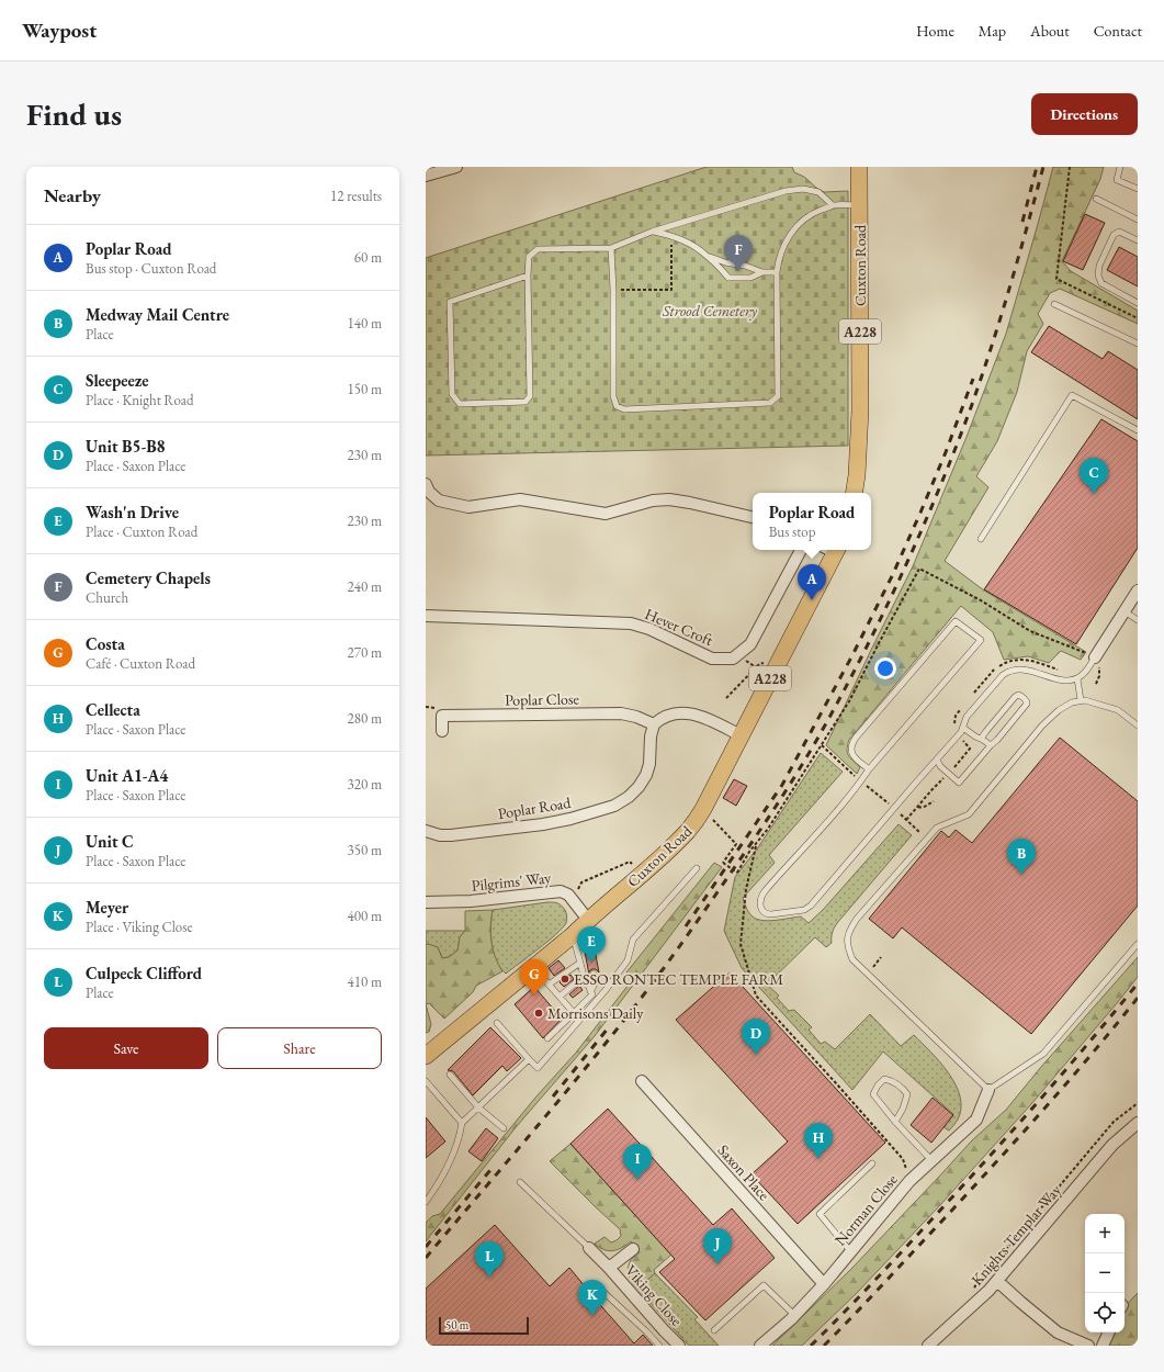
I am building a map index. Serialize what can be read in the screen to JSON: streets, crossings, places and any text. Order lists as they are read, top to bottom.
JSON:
{
  "streets": {
    "main road": ["Cuxton Road", "A228"],
    "street": [
      "Hever Croft",
      "Poplar Close",
      "Poplar Road",
      "Pilgrims' Way",
      "Saxon Place",
      "Norman Close",
      "Knights Templar Way",
      "Viking Close"
    ]
  },
  "crossings": [
    ["Cuxton Road", "Pilgrims' Way"],
    ["Poplar Close", "Poplar Road"],
    ["Saxon Place", "Norman Close"]
  ],
  "parks": ["Strood Cemetery"],
  "places": ["ESSO RONTEC TEMPLE FARM", "Morrisons Daily"],
  "scale_bar": "50 m",
  "page": {
    "header": "Waypost",
    "nav": [
      "Home",
      "Map",
      "About",
      "Contact"
    ],
    "buttons": [
      "Directions",
      ["Save", "Share"]
    ],
    "title": "Find us",
    "heading": ["Nearby", "12 results"],
    "list": [
      {
        "mark": "A",
        "name": "Poplar Road",
        "note": "Bus stop · Cuxton Road",
        "value": "60 m"
      },
      {
        "mark": "B",
        "name": "Medway Mail Centre",
        "note": "Place",
        "value": "140 m"
      },
      {
        "mark": "C",
        "name": "Sleepeeze",
        "note": "Place · Knight Road",
        "value": "150 m"
      },
      {
        "mark": "D",
        "name": "Unit B5-B8",
        "note": "Place · Saxon Place",
        "value": "230 m"
      },
      {
        "mark": "E",
        "name": "Wash'n Drive",
        "note": "Place · Cuxton Road",
        "value": "230 m"
      },
      {
        "mark": "F",
        "name": "Cemetery Chapels",
        "note": "Church",
        "value": "240 m"
      },
      {
        "mark": "G",
        "name": "Costa",
        "note": "Café · Cuxton Road",
        "value": "270 m"
      },
      {
        "mark": "H",
        "name": "Cellecta",
        "note": "Place · Saxon Place",
        "value": "280 m"
      },
      {
        "mark": "I",
        "name": "Unit A1-A4",
        "note": "Place · Saxon Place",
        "value": "320 m"
      },
      {
        "mark": "J",
        "name": "Unit C",
        "note": "Place · Saxon Place",
        "value": "350 m"
      },
      {
        "mark": "K",
        "name": "Meyer",
        "note": "Place · Viking Close",
        "value": "400 m"
      },
      {
        "mark": "L",
        "name": "Culpeck Clifford",
        "note": "Place",
        "value": "410 m"
      }
    ],
    "pins": [
      "F",
      "C",
      "A",
      "B",
      "E",
      "G",
      "D",
      "H",
      "I",
      "J",
      "L",
      "K"
    ],
    "popup": ["Poplar Road", "Bus stop"],
    "map_buttons": ["+", "−"],
    "scale": "50 m"
  }
}
